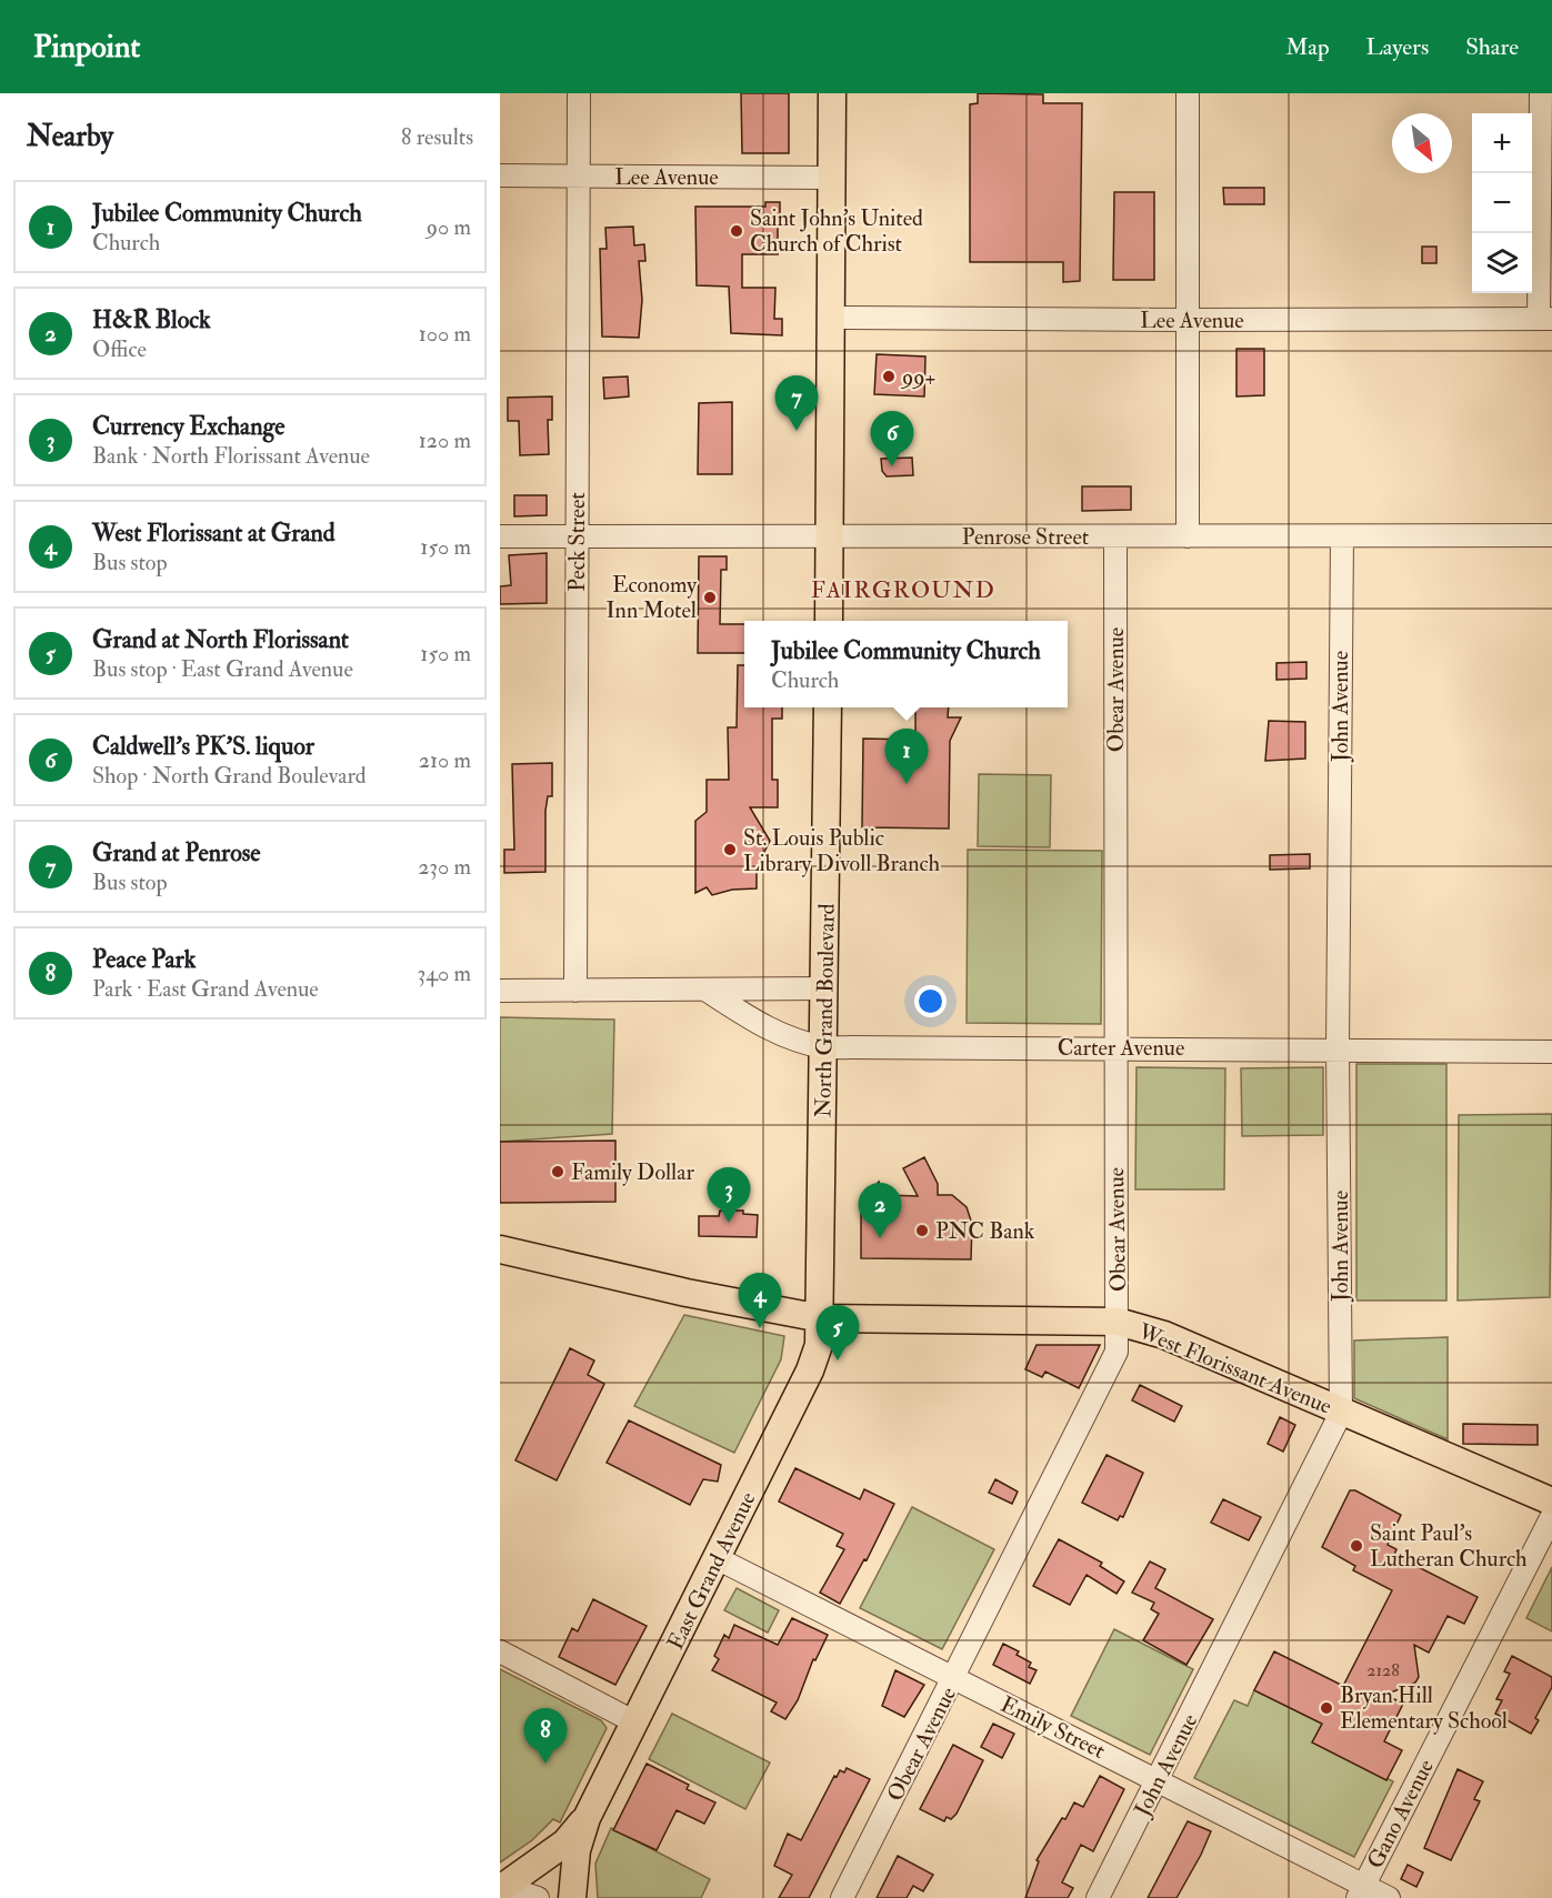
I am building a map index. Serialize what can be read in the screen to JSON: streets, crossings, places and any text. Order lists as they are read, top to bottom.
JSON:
{
  "streets": {
    "main road": ["North Grand Boulevard", "West Florissant Avenue", "East Grand Avenue"],
    "street": [
      "Lee Avenue",
      "Penrose Street",
      "Peck Street",
      "Obear Avenue",
      "John Avenue",
      "Carter Avenue",
      "Emily Street",
      "Gano Avenue"
    ]
  },
  "crossings": [
    ["Lee Avenue", "Peck Street"],
    ["Penrose Street", "Peck Street"],
    ["Penrose Street", "Obear Avenue"],
    ["Penrose Street", "John Avenue"],
    ["Obear Avenue", "Carter Avenue"],
    ["Obear Avenue", "West Florissant Avenue"],
    ["Obear Avenue", "Emily Street"],
    ["John Avenue", "Carter Avenue"],
    ["John Avenue", "West Florissant Avenue"],
    ["John Avenue", "Emily Street"],
    ["North Grand Boulevard", "Carter Avenue"],
    ["North Grand Boulevard", "West Florissant Avenue"],
    ["North Grand Boulevard", "East Grand Avenue"],
    ["West Florissant Avenue", "East Grand Avenue"],
    ["East Grand Avenue", "Emily Street"],
    ["Emily Street", "Gano Avenue"]
  ],
  "districts": ["FAIRGROUND"],
  "places": [
    "Saint John's United Church of Christ",
    "99+",
    "Economy Inn Motel",
    "St. Louis Public Library Divoll Branch",
    "Family Dollar",
    "PNC Bank",
    "Saint Paul's Lutheran Church",
    "Bryan Hill Elementary School"
  ],
  "house_numbers": ["2128"],
  "north": "bottom right",
  "page": {
    "header": "Pinpoint",
    "nav": ["Map", "Layers", "Share"],
    "heading": ["Nearby", "8 results"],
    "map_buttons": ["+", "−"],
    "list": [
      {
        "mark": "1",
        "name": "Jubilee Community Church",
        "note": "Church",
        "value": "90 m"
      },
      {
        "mark": "2",
        "name": "H&R Block",
        "note": "Office",
        "value": "100 m"
      },
      {
        "mark": "3",
        "name": "Currency Exchange",
        "note": "Bank · North Florissant Avenue",
        "value": "120 m"
      },
      {
        "mark": "4",
        "name": "West Florissant at Grand",
        "note": "Bus stop",
        "value": "150 m"
      },
      {
        "mark": "5",
        "name": "Grand at North Florissant",
        "note": "Bus stop · East Grand Avenue",
        "value": "150 m"
      },
      {
        "mark": "6",
        "name": "Caldwell's PK'S. liquor",
        "note": "Shop · North Grand Boulevard",
        "value": "210 m"
      },
      {
        "mark": "7",
        "name": "Grand at Penrose",
        "note": "Bus stop",
        "value": "230 m"
      },
      {
        "mark": "8",
        "name": "Peace Park",
        "note": "Park · East Grand Avenue",
        "value": "340 m"
      }
    ],
    "pins": [
      "7",
      "6",
      "1",
      "3",
      "2",
      "4",
      "5",
      "8"
    ],
    "popup": ["Jubilee Community Church", "Church"]
  }
}
